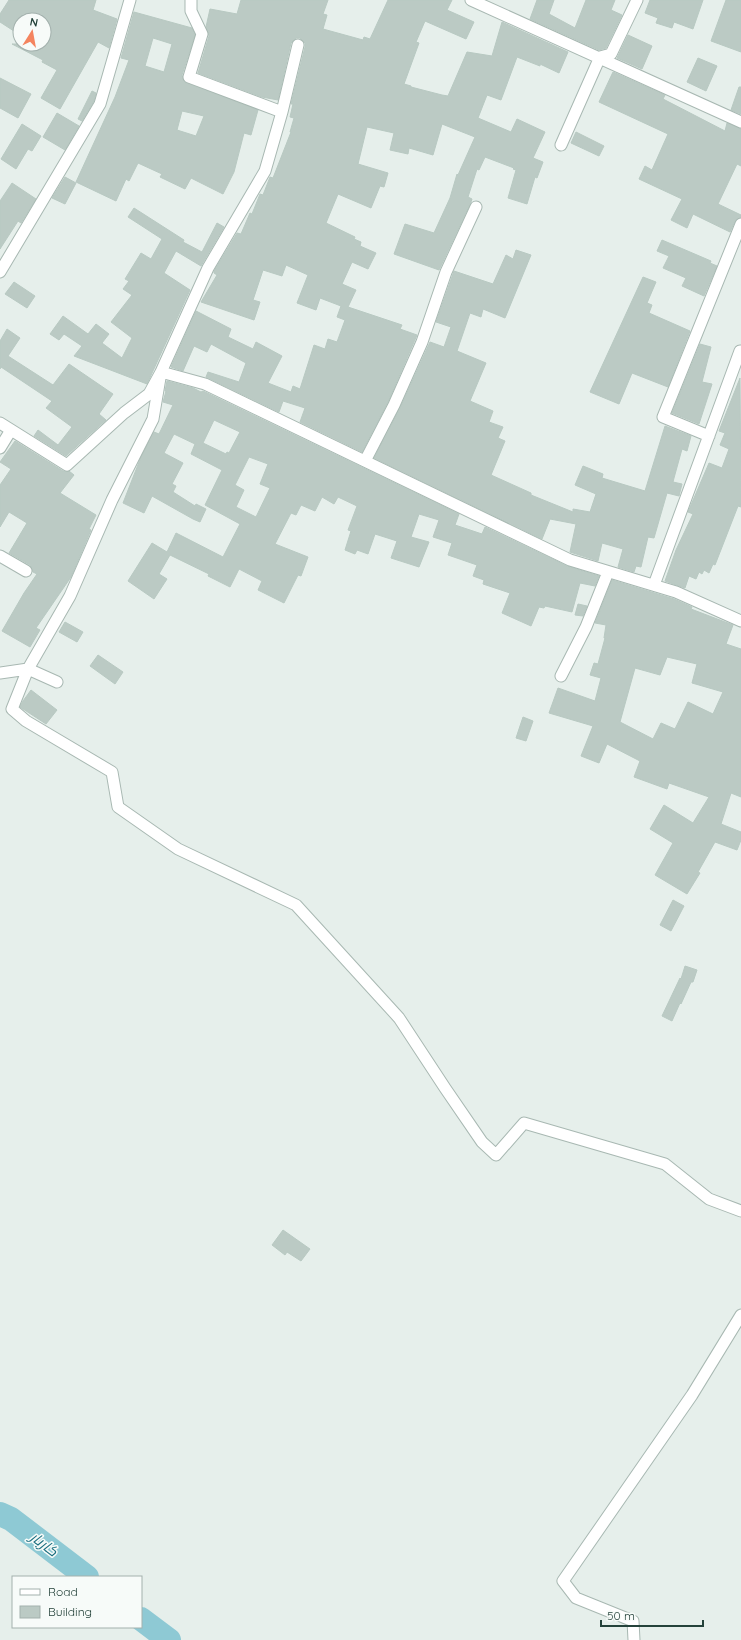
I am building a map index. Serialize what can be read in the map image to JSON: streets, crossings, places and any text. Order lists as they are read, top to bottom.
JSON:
{
  "water": ["کاربار"],
  "legend": ["Road", "Building"],
  "scale_bar": "50 m",
  "north": "top"
}
